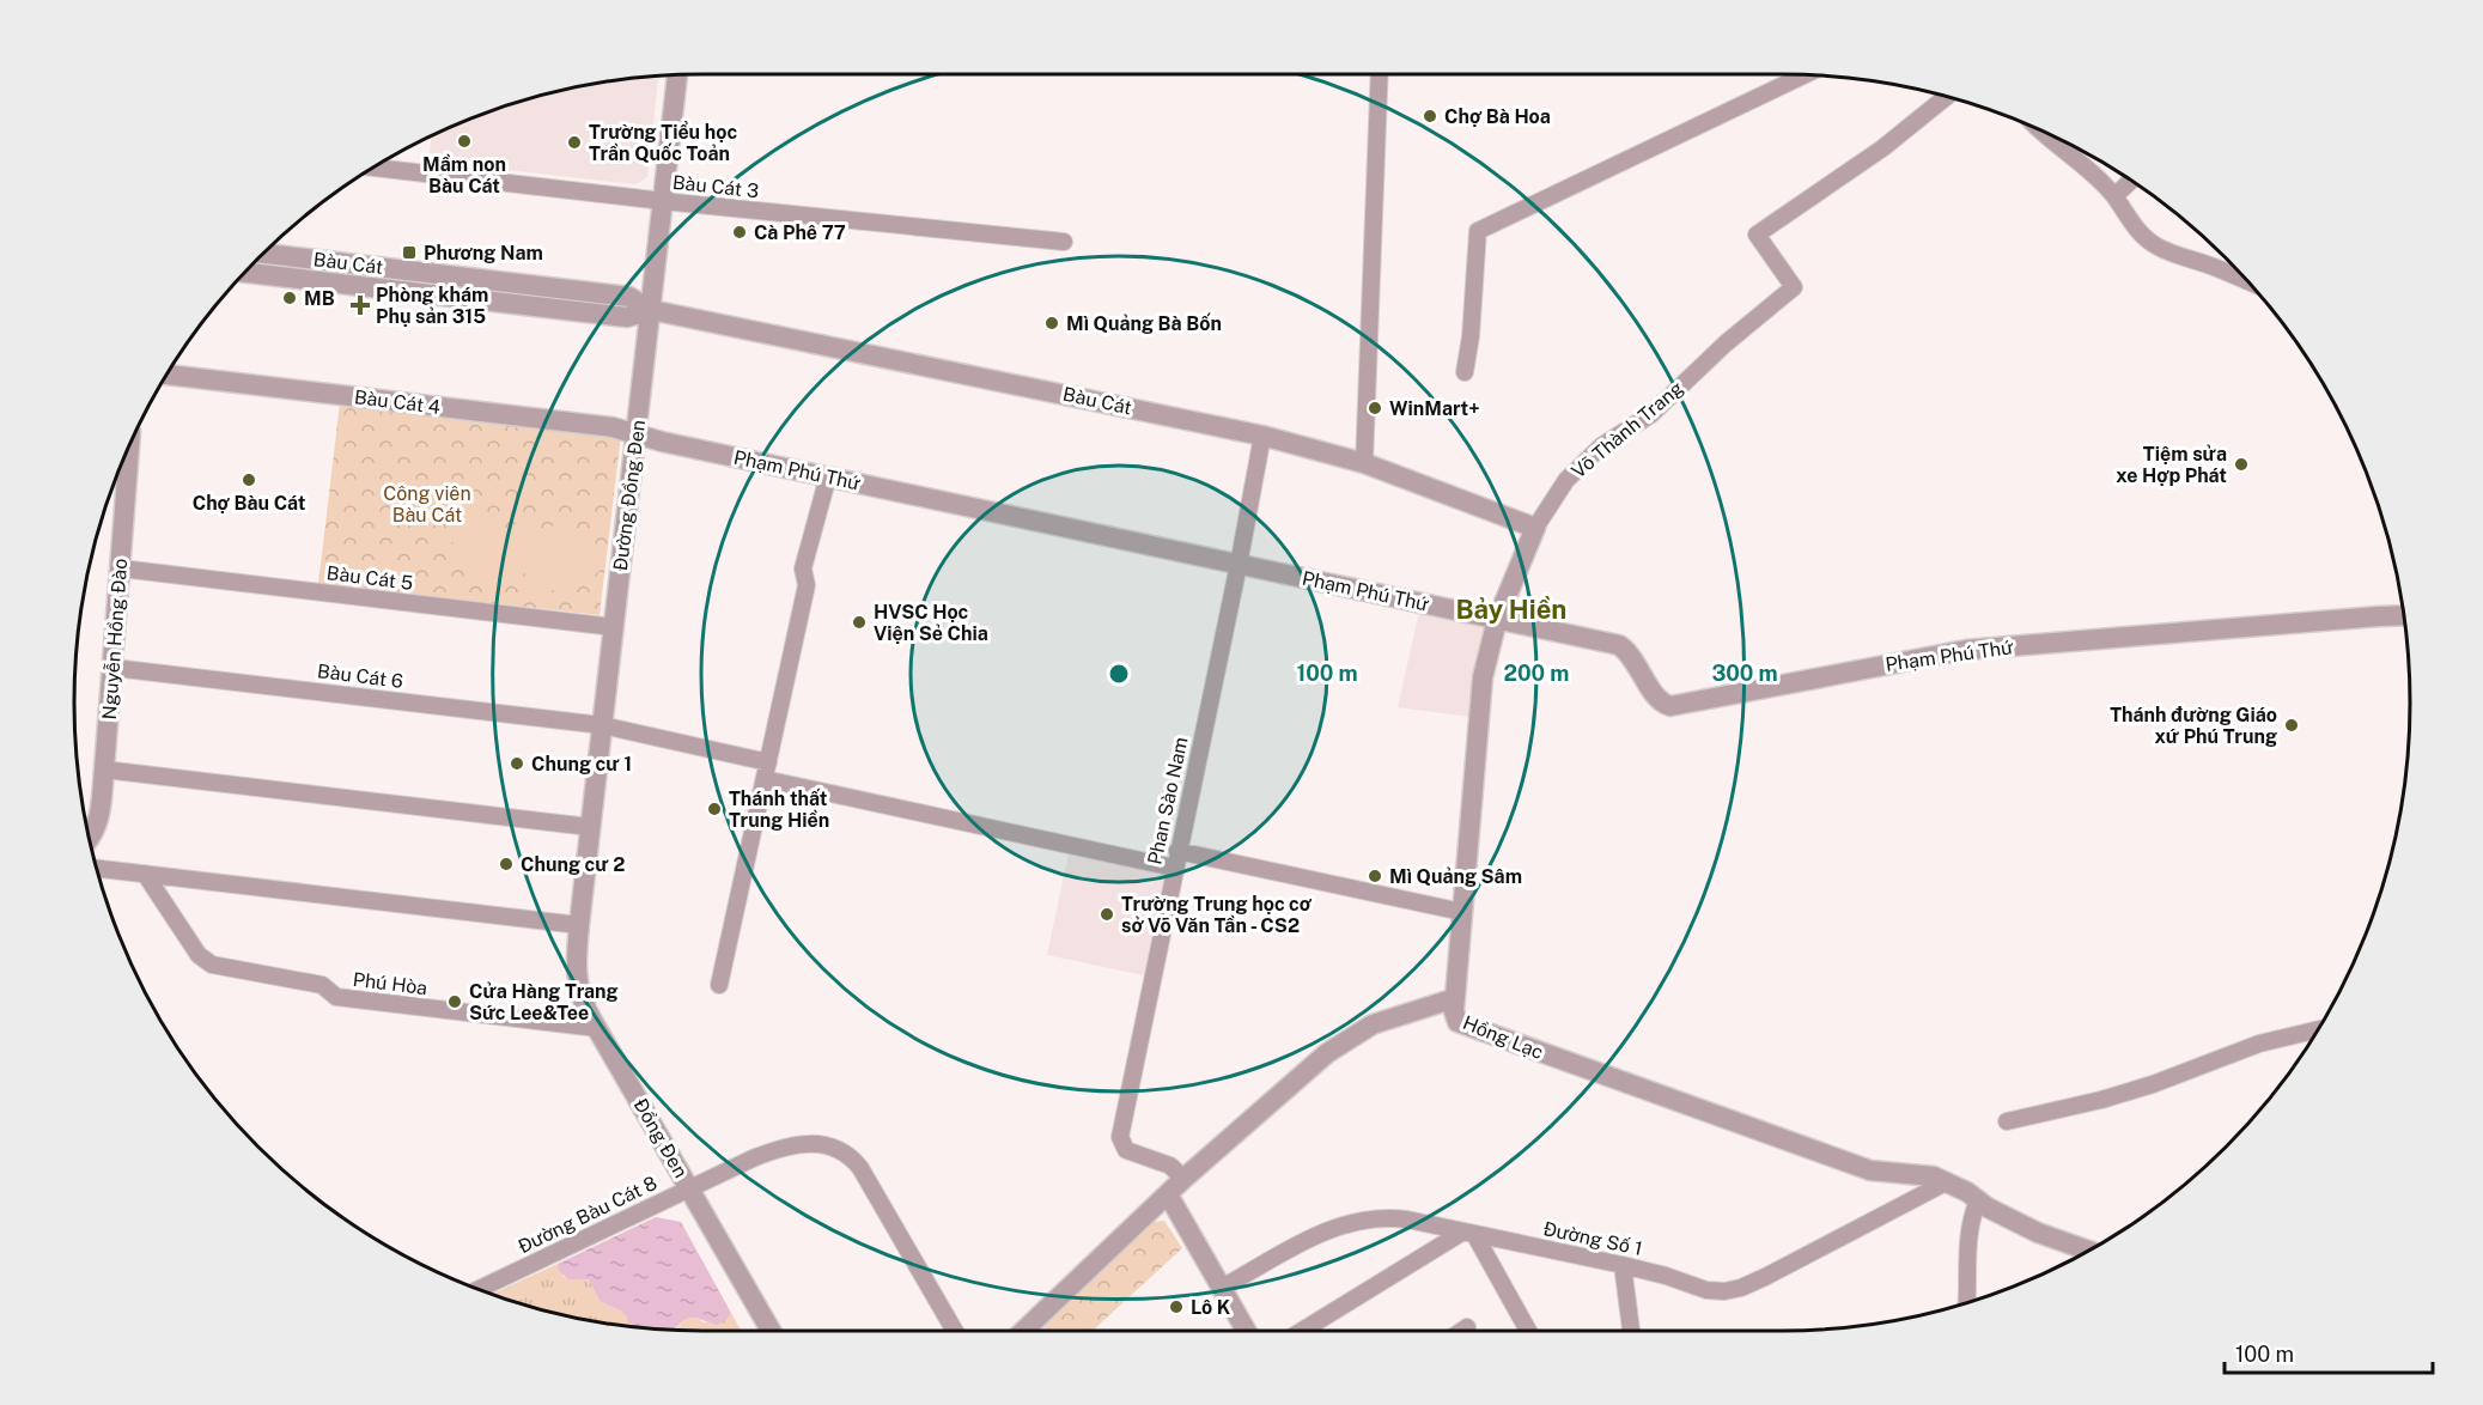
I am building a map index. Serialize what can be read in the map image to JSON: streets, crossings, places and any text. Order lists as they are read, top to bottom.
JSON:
{
  "streets": {
    "street": [
      "Bàu Cát 3",
      "Bàu Cát",
      "Bàu Cát 4",
      "Võ Thành Trang",
      "Phạm Phú Thứ",
      "Đường Đồng Đen",
      "Bàu Cát 5",
      "Nguyễn Hồng Đào",
      "Bàu Cát 6",
      "Phan Sào Nam",
      "Phú Hòa",
      "Hồng Lạc",
      "Đồng Đen",
      "Đường Bàu Cát 8",
      "Đường Số 1"
    ]
  },
  "crossings": [
    ["Bàu Cát 3", "Đường Đồng Đen"],
    ["Bàu Cát", "Võ Thành Trang"],
    ["Bàu Cát", "Đường Đồng Đen"],
    ["Bàu Cát", "Phan Sào Nam"],
    ["Bàu Cát 4", "Phạm Phú Thứ"],
    ["Bàu Cát 4", "Đường Đồng Đen"],
    ["Võ Thành Trang", "Phạm Phú Thứ"],
    ["Võ Thành Trang", "Hồng Lạc"],
    ["Phạm Phú Thứ", "Đường Đồng Đen"],
    ["Phạm Phú Thứ", "Phan Sào Nam"],
    ["Đường Đồng Đen", "Bàu Cát 5"],
    ["Đường Đồng Đen", "Bàu Cát 6"],
    ["Đường Đồng Đen", "Đồng Đen"],
    ["Bàu Cát 5", "Nguyễn Hồng Đào"],
    ["Nguyễn Hồng Đào", "Bàu Cát 6"],
    ["Phan Sào Nam", "Hồng Lạc"],
    ["Phú Hòa", "Đồng Đen"],
    ["Hồng Lạc", "Đường Số 1"],
    ["Đồng Đen", "Đường Bàu Cát 8"]
  ],
  "districts": ["Bảy Hiền"],
  "parks": ["Công viên Bàu Cát"],
  "places": {
    "other": [
      "Chợ Bà Hoa",
      "Mầm non Bàu Cát",
      "Trường Tiểu học Trần Quốc Toản",
      "Cà Phê 77",
      "MB",
      "Mì Quảng Bà Bốn",
      "WinMart+",
      "Tiệm sửa xe Hợp Phát",
      "Chợ Bàu Cát",
      "HVSC Học Viện Sẻ Chia",
      "Thánh đường Giáo xứ Phú Trung",
      "Chung cư 1",
      "Thánh thất Trung Hiền",
      "Chung cư 2",
      "Mì Quảng Sâm",
      "Trường Trung học cơ sở Võ Văn Tần - CS2",
      "Cửa Hàng Trang Sức Lee&Tee",
      "Lô K"
    ],
    "transit": ["Phương Nam"],
    "health": ["Phòng khám Phụ sản 315"]
  },
  "scale_bar": "100 m",
  "rings": ["100 m", "200 m", "300 m"]
}
